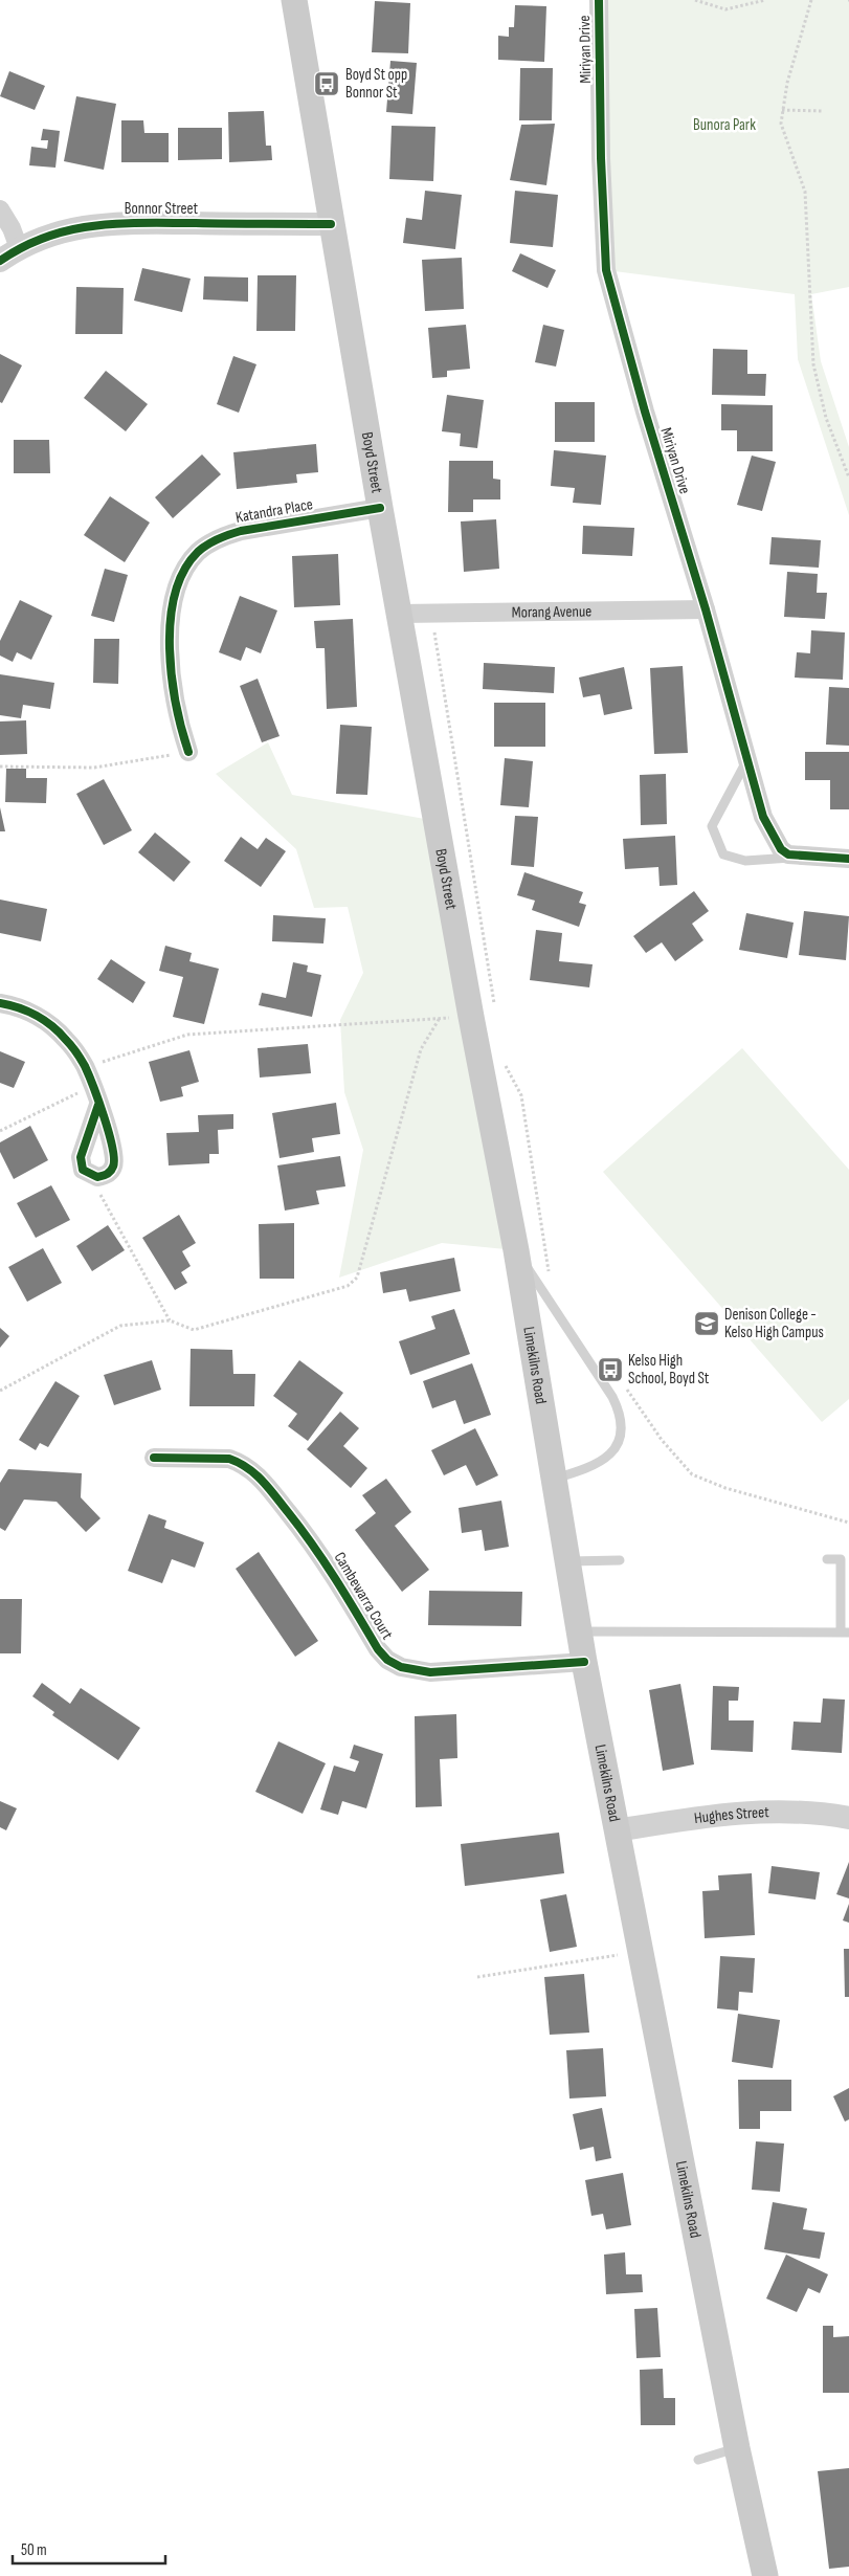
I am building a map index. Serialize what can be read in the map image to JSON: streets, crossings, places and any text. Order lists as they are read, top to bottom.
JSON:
{
  "streets": {
    "main road": ["Boyd Street", "Limekilns Road"],
    "street": [
      "Miriyan Drive",
      "Bonnor Street",
      "Katandra Place",
      "Morang Avenue",
      "Cambewarra Court",
      "Hughes Street"
    ]
  },
  "crossings": [
    ["Miriyan Drive", "Morang Avenue"],
    ["Bonnor Street", "Boyd Street"],
    ["Boyd Street", "Katandra Place"],
    ["Boyd Street", "Morang Avenue"],
    ["Boyd Street", "Limekilns Road"],
    ["Limekilns Road", "Cambewarra Court"],
    ["Limekilns Road", "Hughes Street"]
  ],
  "parks": ["Bunora Park"],
  "places": {
    "bus stop": ["Boyd St opp Bonnor St", "Kelso High School, Boyd St"],
    "school or university": ["Denison College - Kelso High Campus"]
  },
  "scale_bar": "50 m"
}
